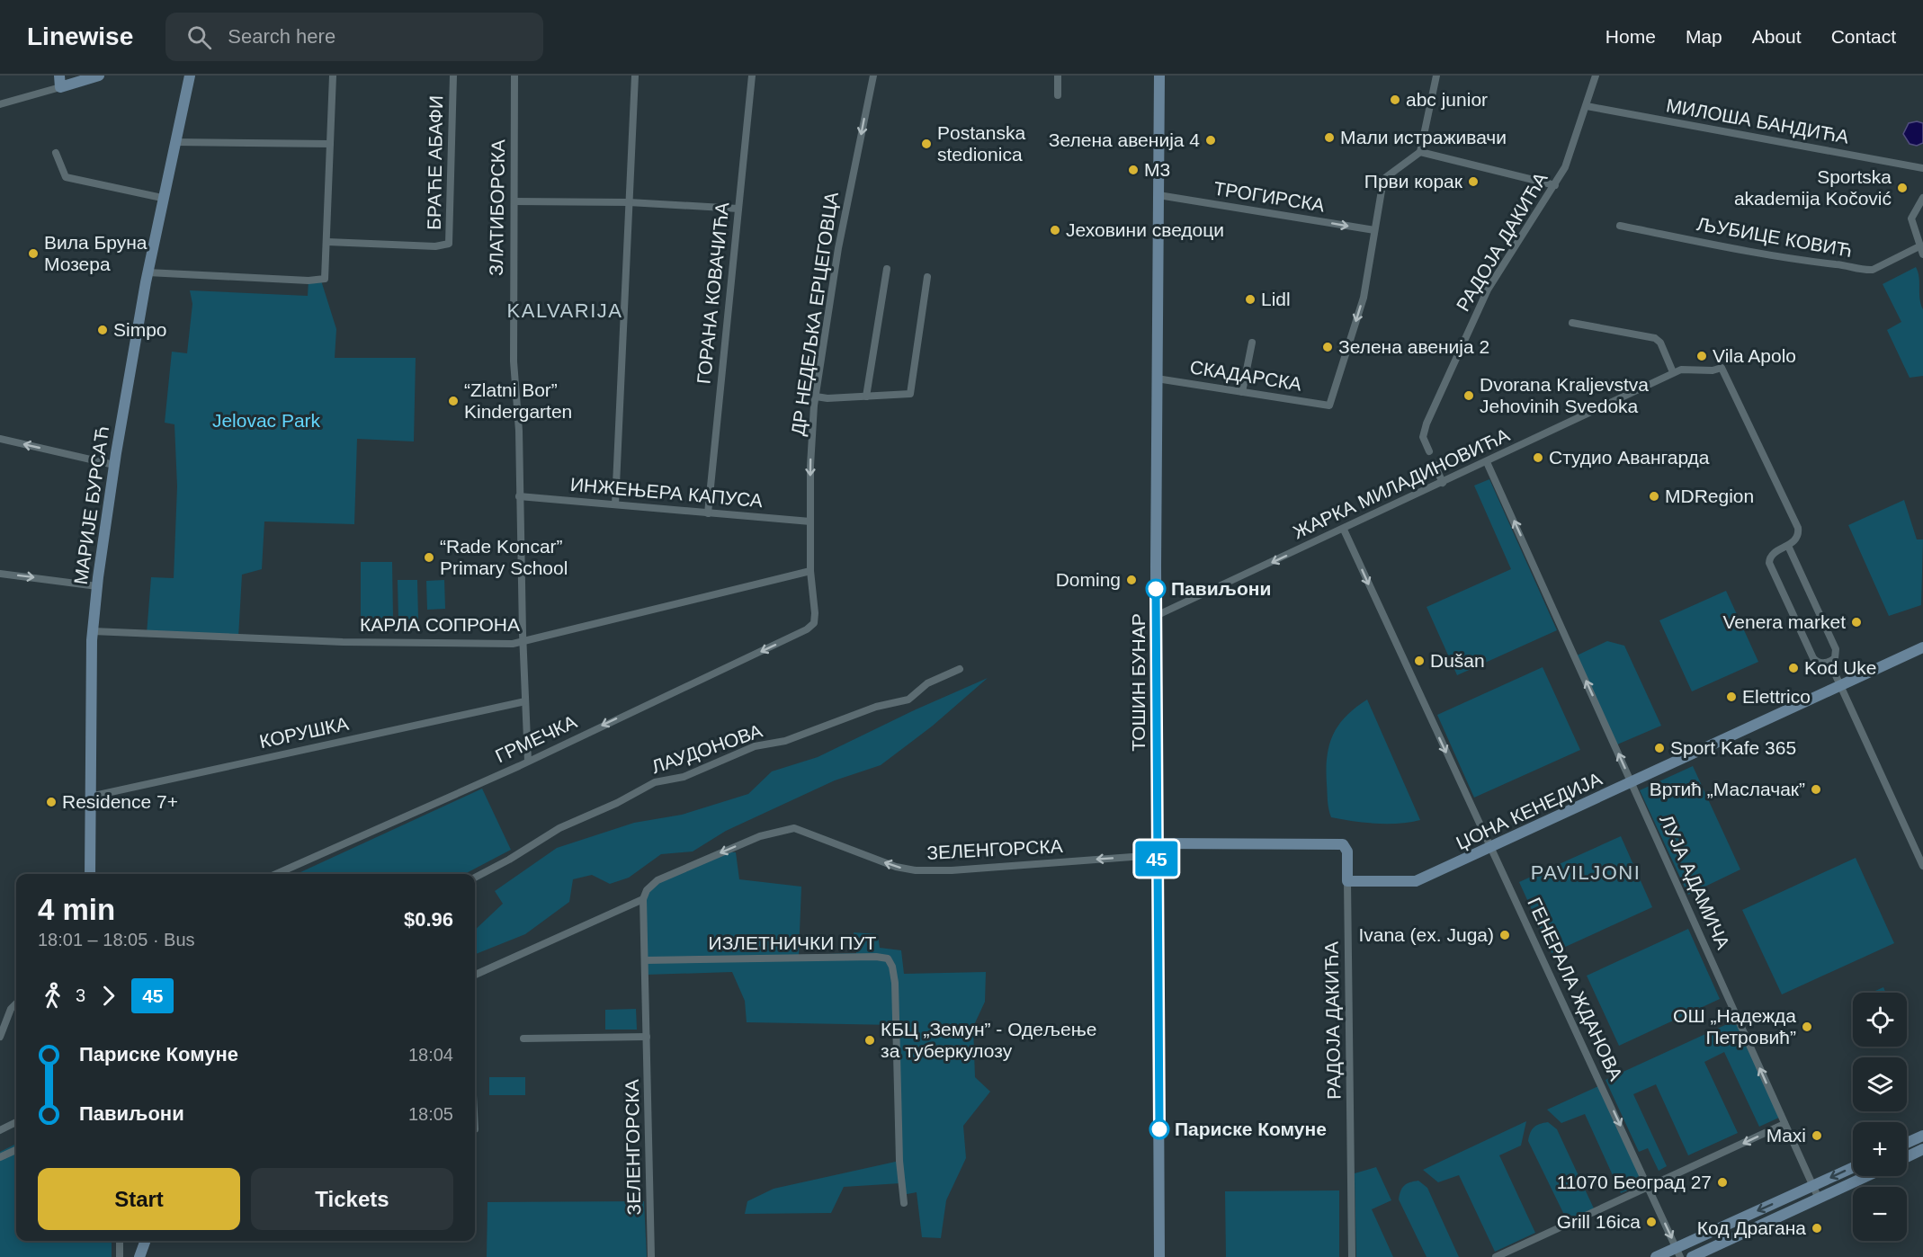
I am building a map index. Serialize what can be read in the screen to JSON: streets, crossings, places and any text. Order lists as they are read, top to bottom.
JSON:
{
  "streets": {
    "street": [
      "МИЛОША БАНДИЋА",
      "БРАЋЕ АБАФИ",
      "ТРОГИРСКА",
      "ЗЛАТИБОРСКА",
      "ЉУБИЦЕ КОВИЋ",
      "РАДОЈА ДАКИЋА",
      "ГОРАНА КОВАЧИЋА",
      "ДР НЕДЕЉКА ЕРЦЕГОВЦА",
      "СКАДАРСКА",
      "ЖАРКА МИЛАДИНОВИЋА",
      "ИНЖЕЊЕРА КАПУСА",
      "МАРИЈЕ БУРСАЋ",
      "КАРЛА СОПРОНА",
      "ТОШИН БУНАР",
      "КОРУШКА",
      "ГРМЕЧКА",
      "ЛАУДОНОВА",
      "ЏОНА КЕНЕДИЈА",
      "ЗЕЛЕНГОРСКА",
      "ЛУЈА АДАМИЧА",
      "ИЗЛЕТНИЧКИ ПУТ",
      "ГЕНЕРАЛА ЖДАНОВА"
    ]
  },
  "crossings": [
    ["МИЛОША БАНДИЋА", "РАДОЈА ДАКИЋА"],
    ["ТРОГИРСКА", "СКАДАРСКА"],
    ["ТРОГИРСКА", "ТОШИН БУНАР"],
    ["ЗЛАТИБОРСКА", "ИНЖЕЊЕРА КАПУСА"],
    ["ЗЛАТИБОРСКА", "КАРЛА СОПРОНА"],
    ["ЗЛАТИБОРСКА", "КОРУШКА"],
    ["ЗЛАТИБОРСКА", "ГРМЕЧКА"],
    ["РАДОЈА ДАКИЋА", "ЏОНА КЕНЕДИЈА"],
    ["ГОРАНА КОВАЧИЋА", "ИНЖЕЊЕРА КАПУСА"],
    ["ДР НЕДЕЉКА ЕРЦЕГОВЦА", "ИНЖЕЊЕРА КАПУСА"],
    ["ДР НЕДЕЉКА ЕРЦЕГОВЦА", "КАРЛА СОПРОНА"],
    ["ДР НЕДЕЉКА ЕРЦЕГОВЦА", "ГРМЕЧКА"],
    ["СКАДАРСКА", "ТОШИН БУНАР"],
    ["ЖАРКА МИЛАДИНОВИЋА", "ТОШИН БУНАР"],
    ["ЖАРКА МИЛАДИНОВИЋА", "ЛУЈА АДАМИЧА"],
    ["ЖАРКА МИЛАДИНОВИЋА", "ГЕНЕРАЛА ЖДАНОВА"],
    ["МАРИЈЕ БУРСАЋ", "КАРЛА СОПРОНА"],
    ["МАРИЈЕ БУРСАЋ", "КОРУШКА"],
    ["ТОШИН БУНАР", "ЗЕЛЕНГОРСКА"],
    ["ЏОНА КЕНЕДИЈА", "ЛУЈА АДАМИЧА"],
    ["ЏОНА КЕНЕДИЈА", "ГЕНЕРАЛА ЖДАНОВА"],
    ["ЗЕЛЕНГОРСКА", "ИЗЛЕТНИЧКИ ПУТ"]
  ],
  "one_way": [
    "ТРОГИРСКА",
    "ДР НЕДЕЉКА ЕРЦЕГОВЦА",
    "ГРМЕЧКА",
    "ЗЕЛЕНГОРСКА",
    "ЛУЈА АДАМИЧА",
    "ГЕНЕРАЛА ЖДАНОВА"
  ],
  "districts": ["KALVARIJA", "PAVILJONI"],
  "parks": ["Jelovac Park"],
  "places": [
    "abc junior",
    "Мали истраживачи",
    "Зелена авенија 4",
    "Postanska stedionica",
    "М3",
    "Први корак",
    "Sportska akademija Kočović",
    "Јеховини сведоци",
    "Вила Бруна Мозера",
    "Lidl",
    "Simpo",
    "Зелена авенија 2",
    "Vila Apolo",
    "Dvorana Kraljevstva Jehovinih Svedoka",
    "“Zlatni Bor” Kindergarten",
    "Студио Авангарда",
    "MDRegion",
    "“Rade Koncar” Primary School",
    "Doming",
    "Павиљони",
    "Venera market",
    "Dušan",
    "Kod Uke",
    "Elettrico",
    "Sport Kafe 365",
    "Вртић „Маслачак”",
    "Residence 7+",
    "Ivana (ex. Juga)",
    "ОШ „Надежда Петровић”",
    "КБЦ „Земун” - Одељење за туберкулозу",
    "Париске Комуне",
    "Maxi",
    "11070 Београд 27",
    "Grill 16ica",
    "Код Драгана"
  ],
  "lines": ["bus line 45"],
  "page": {
    "header": "Linewise",
    "search": "Search here",
    "nav": [
      "Home",
      "Map",
      "About",
      "Contact"
    ],
    "on_map": "45",
    "heading": ["4 min", "18:01 – 18:05 · Bus", "$0.96"],
    "legs": ["3", "45"],
    "map_buttons": ["+", "−"],
    "list": [
      {
        "name": "Париске Комуне",
        "value": "18:04"
      },
      {
        "name": "Павиљони",
        "value": "18:05"
      }
    ],
    "buttons": ["Start", "Tickets"]
  }
}
